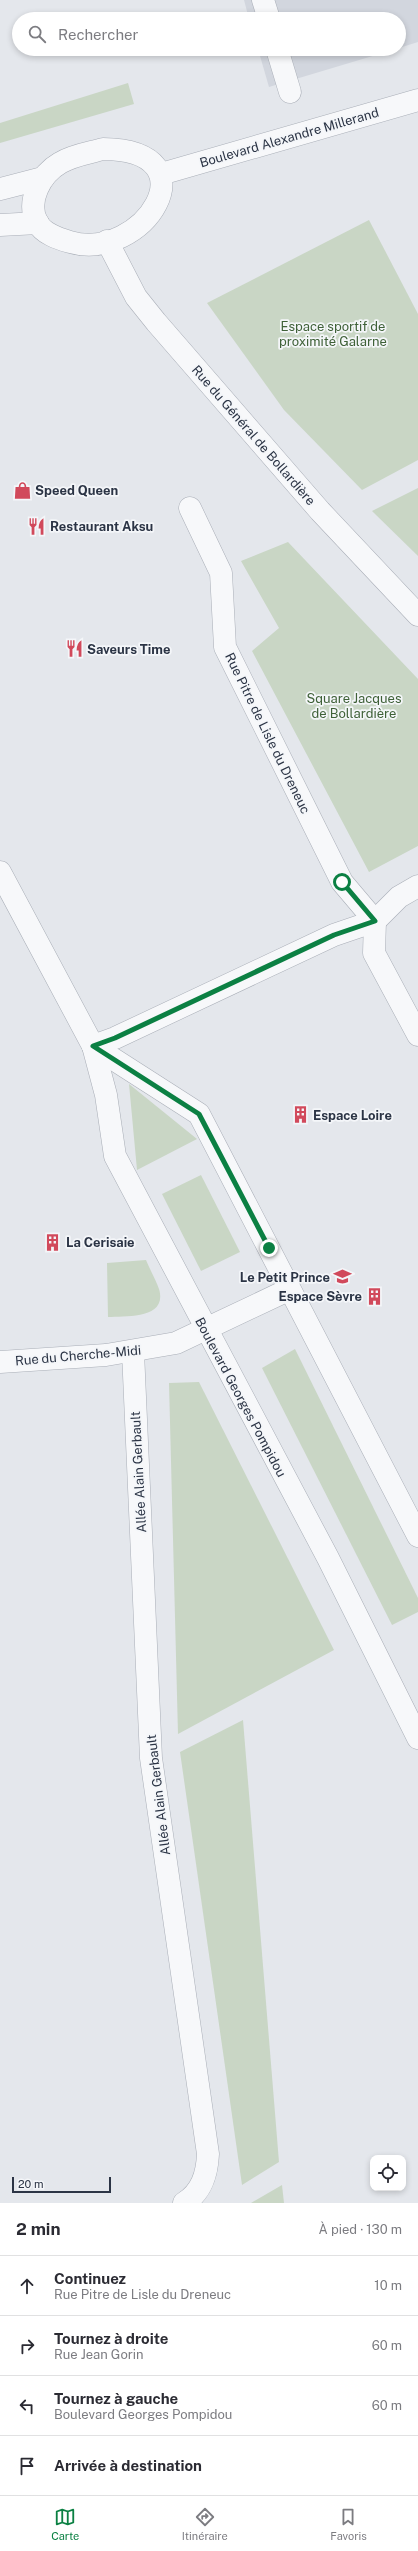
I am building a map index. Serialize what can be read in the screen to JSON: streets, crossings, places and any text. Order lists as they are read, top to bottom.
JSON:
{
  "streets": {
    "street": [
      "Boulevard Alexandre Millerand",
      "Rue du Général de Bollardière",
      "Rue Pitre de Lisle du Dreneuc",
      "Rue du Cherche-Midi",
      "Boulevard Georges Pompidou",
      "Allée Alain Gerbault"
    ]
  },
  "crossings": [
    ["Boulevard Alexandre Millerand", "Rue du Général de Bollardière"],
    ["Rue du Cherche-Midi", "Boulevard Georges Pompidou"],
    ["Rue du Cherche-Midi", "Allée Alain Gerbault"]
  ],
  "parks": ["Espace sportif de proximité Galarne", "Square Jacques de Bollardière"],
  "places": {
    "shop": ["Speed Queen"],
    "restaurant": ["Restaurant Aksu", "Saveurs Time"],
    "building": ["Espace Loire", "La Cerisaie", "Espace Sèvre"],
    "school or university": ["Le Petit Prince"]
  },
  "scale_bar": "20 m",
  "page": {
    "search": "Rechercher",
    "scale": "20 m",
    "heading": ["2 min", "À pied · 130 m"],
    "list": [
      ["Continuez", "Rue Pitre de Lisle du Dreneuc", "10 m"],
      ["Tournez à droite", "Rue Jean Gorin", "60 m"],
      ["Tournez à gauche", "Boulevard Georges Pompidou", "60 m"],
      "Arrivée à destination"
    ],
    "nav": ["Carte", "Itinéraire", "Favoris"]
  }
}
